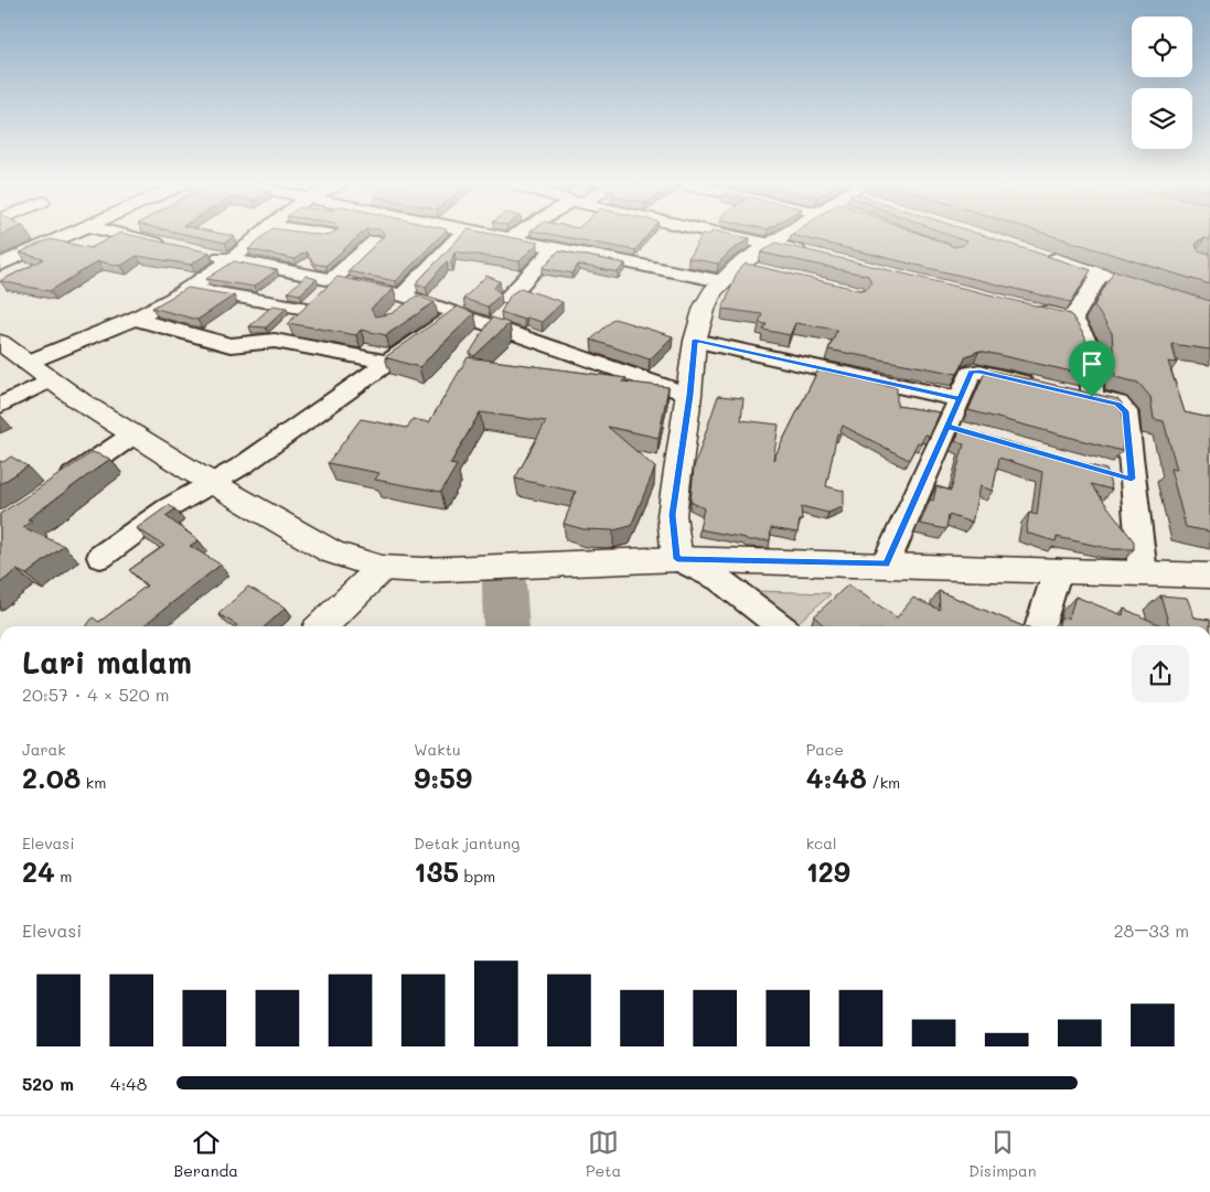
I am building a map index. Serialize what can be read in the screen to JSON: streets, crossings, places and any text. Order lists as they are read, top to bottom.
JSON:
{
  "page": {
    "heading": ["Lari malam", "20:57 · 4 × 520 m"],
    "stats": [
      ["Jarak", "2.08 km"],
      ["Waktu", "9:59"],
      ["Pace", "4:48 /km"],
      ["Elevasi", "24 m"],
      ["Detak jantung", "135 bpm"],
      ["kcal", "129"]
    ],
    "chart": ["Elevasi", "28–33 m"],
    "list": [
      {
        "name": "520 m",
        "note": "4:48"
      }
    ],
    "tabs": ["Beranda", "Peta", "Disimpan"]
  }
}
